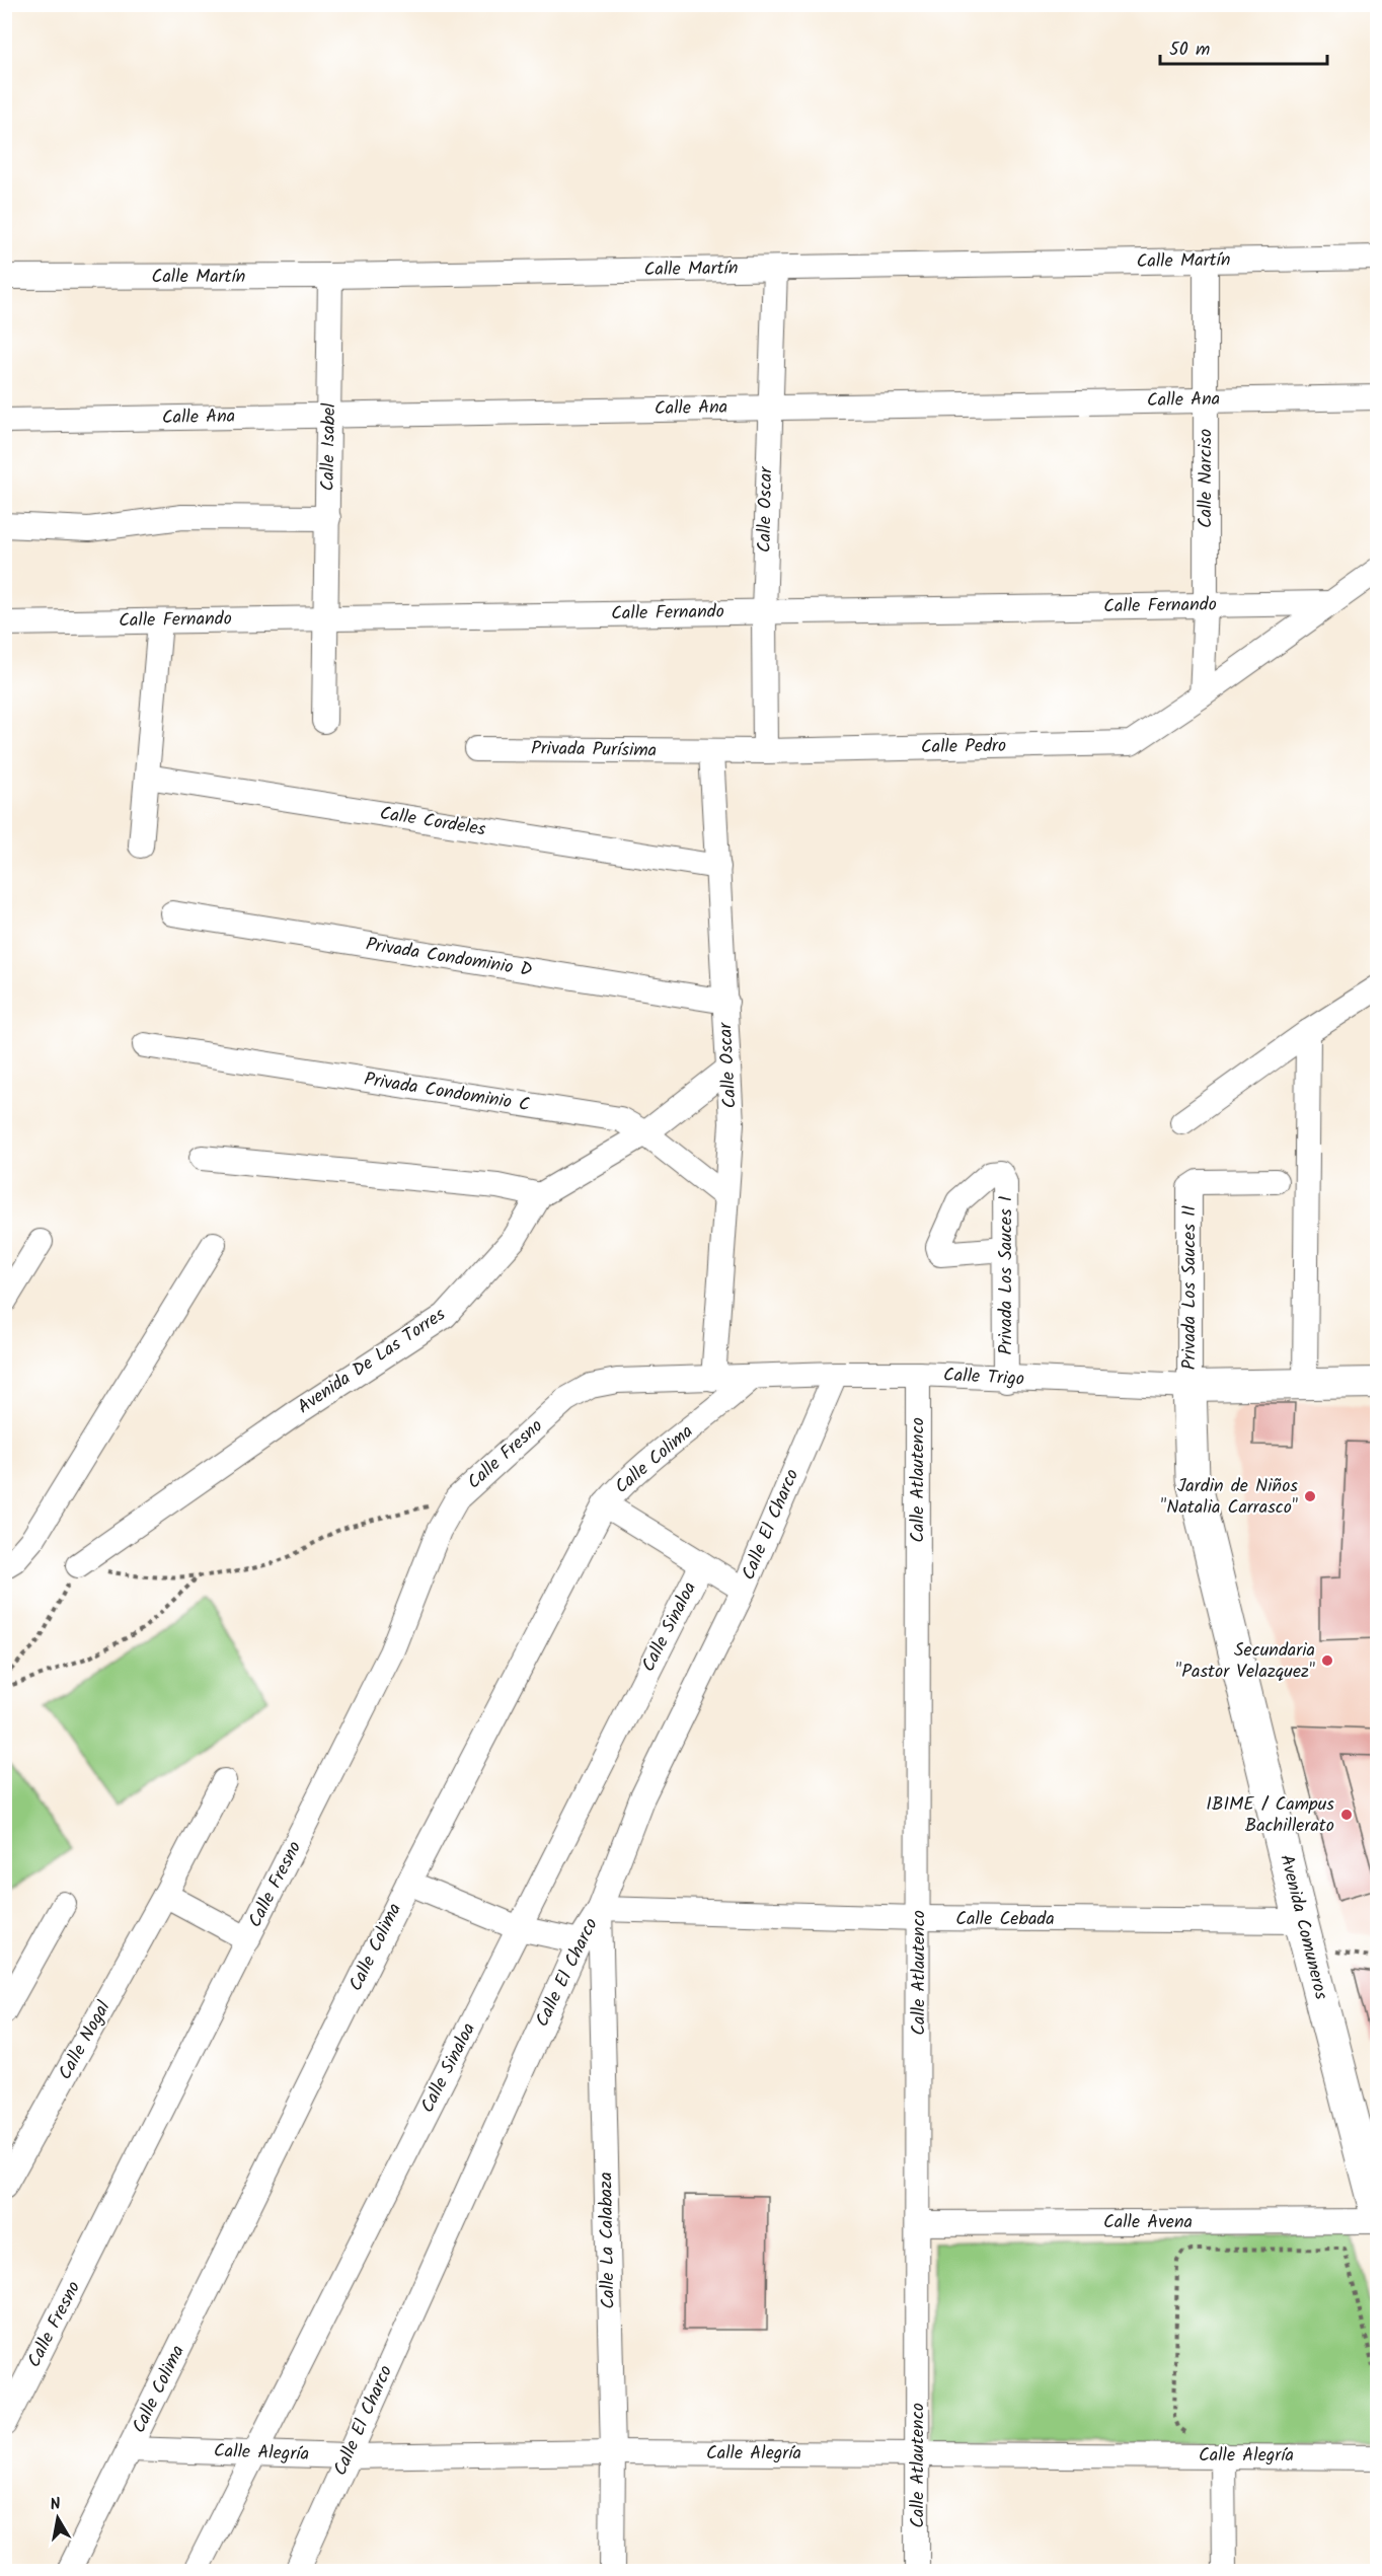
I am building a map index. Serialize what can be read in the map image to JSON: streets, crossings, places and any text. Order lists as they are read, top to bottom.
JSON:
{
  "streets": {
    "main road": ["Avenida Comuneros"],
    "street": [
      "Calle Martín",
      "Calle Ana",
      "Calle Isabel",
      "Calle Narciso",
      "Calle Oscar",
      "Calle Fernando",
      "Calle Pedro",
      "Privada Purísima",
      "Calle Cordeles",
      "Privada Condominio D",
      "Privada Condominio C",
      "Privada Los Sauces I",
      "Privada Los Sauces II",
      "Avenida De Las Torres",
      "Calle Trigo",
      "Calle Fresno",
      "Calle Colima",
      "Calle Atlautenco",
      "Calle El Charco",
      "Calle Sinaloa",
      "Calle Cebada",
      "Calle Nogal",
      "Calle Avena",
      "Calle La Calabaza",
      "Calle Alegría"
    ]
  },
  "crossings": [
    ["Calle Martín", "Calle Isabel"],
    ["Calle Martín", "Calle Narciso"],
    ["Calle Martín", "Calle Oscar"],
    ["Calle Ana", "Calle Isabel"],
    ["Calle Ana", "Calle Narciso"],
    ["Calle Ana", "Calle Oscar"],
    ["Calle Isabel", "Calle Fernando"],
    ["Calle Narciso", "Calle Fernando"],
    ["Calle Narciso", "Calle Pedro"],
    ["Calle Oscar", "Calle Fernando"],
    ["Calle Oscar", "Calle Pedro"],
    ["Calle Oscar", "Privada Purísima"],
    ["Calle Oscar", "Calle Cordeles"],
    ["Calle Oscar", "Privada Condominio D"],
    ["Calle Oscar", "Privada Condominio C"],
    ["Calle Oscar", "Avenida De Las Torres"],
    ["Calle Oscar", "Calle Trigo"],
    ["Calle Fernando", "Calle Pedro"],
    ["Calle Pedro", "Privada Purísima"],
    ["Privada Condominio C", "Avenida De Las Torres"],
    ["Privada Los Sauces I", "Calle Trigo"],
    ["Privada Los Sauces II", "Calle Trigo"],
    ["Privada Los Sauces II", "Avenida Comuneros"],
    ["Calle Trigo", "Calle Fresno"],
    ["Calle Trigo", "Calle Colima"],
    ["Calle Trigo", "Calle Atlautenco"],
    ["Calle Trigo", "Calle El Charco"],
    ["Calle Trigo", "Avenida Comuneros"],
    ["Calle Colima", "Calle Alegría"],
    ["Calle Atlautenco", "Calle Cebada"],
    ["Calle Atlautenco", "Calle Avena"],
    ["Calle Atlautenco", "Calle Alegría"],
    ["Calle El Charco", "Calle Cebada"],
    ["Calle El Charco", "Calle La Calabaza"],
    ["Calle El Charco", "Calle Alegría"],
    ["Calle Sinaloa", "Calle Alegría"],
    ["Calle Cebada", "Avenida Comuneros"],
    ["Calle Cebada", "Calle La Calabaza"],
    ["Avenida Comuneros", "Calle Avena"],
    ["Calle La Calabaza", "Calle Alegría"]
  ],
  "places": ["Jardin de Niños \"Natalia Carrasco\"", "Secundaria \"Pastor Velazquez\"", "IBIME / Campus Bachillerato"],
  "scale_bar": "50 m",
  "north": "top"
}
